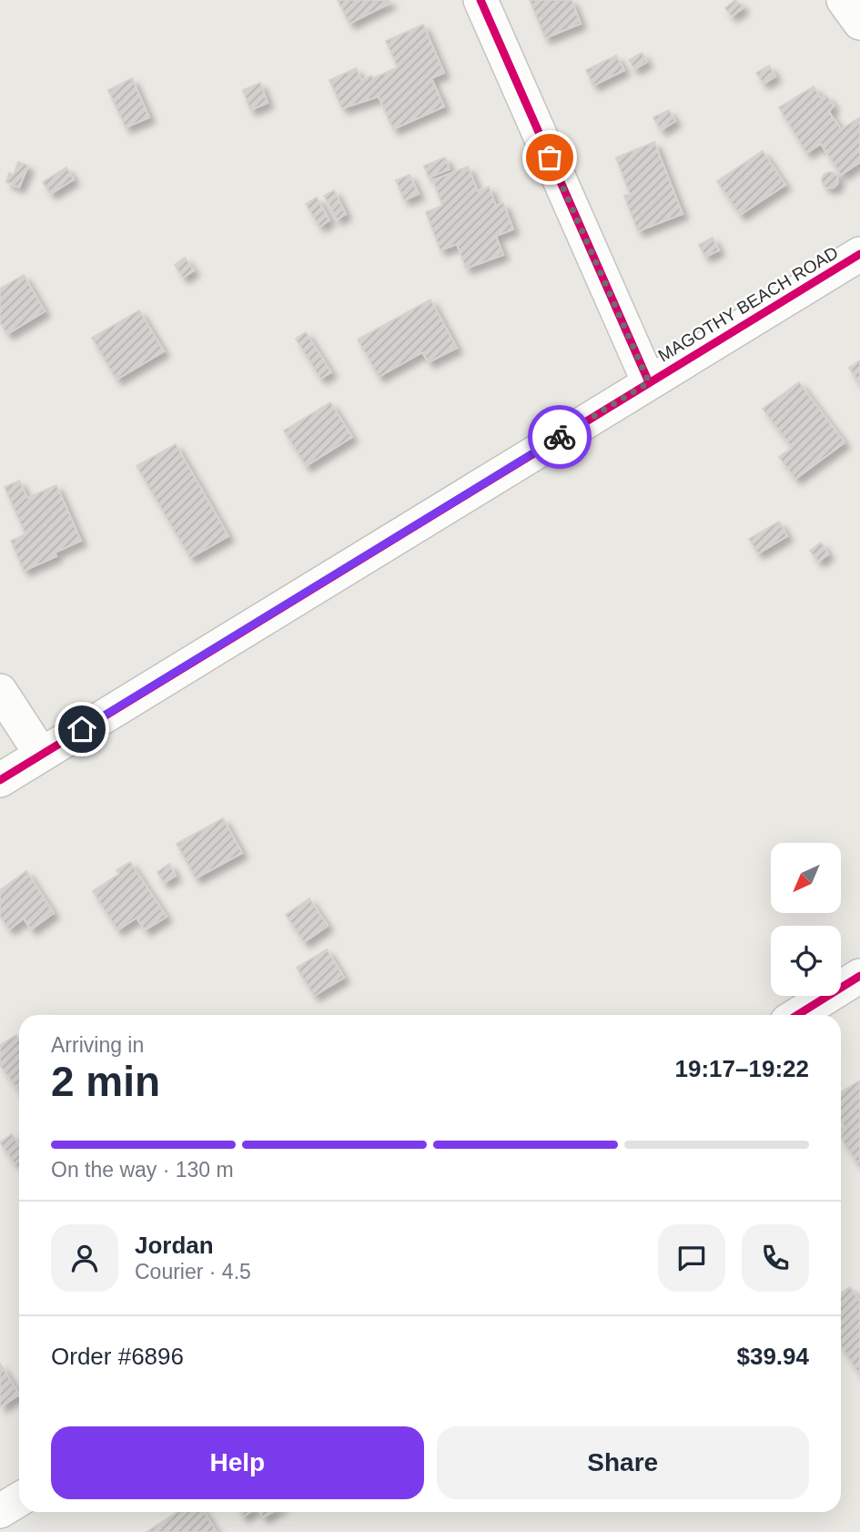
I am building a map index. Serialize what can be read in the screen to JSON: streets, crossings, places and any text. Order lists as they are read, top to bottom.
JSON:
{
  "streets": {
    "street": ["MAGOTHY BEACH ROAD"]
  },
  "north": "bottom left",
  "page": {
    "heading": ["2 min", "Arriving in", "19:17–19:22"],
    "panel": [
      "Jordan",
      "Courier · 4.5",
      "Order #6896",
      "$39.94"
    ],
    "bar": "On the way · 130 m",
    "buttons": ["Help", "Share"]
  }
}
